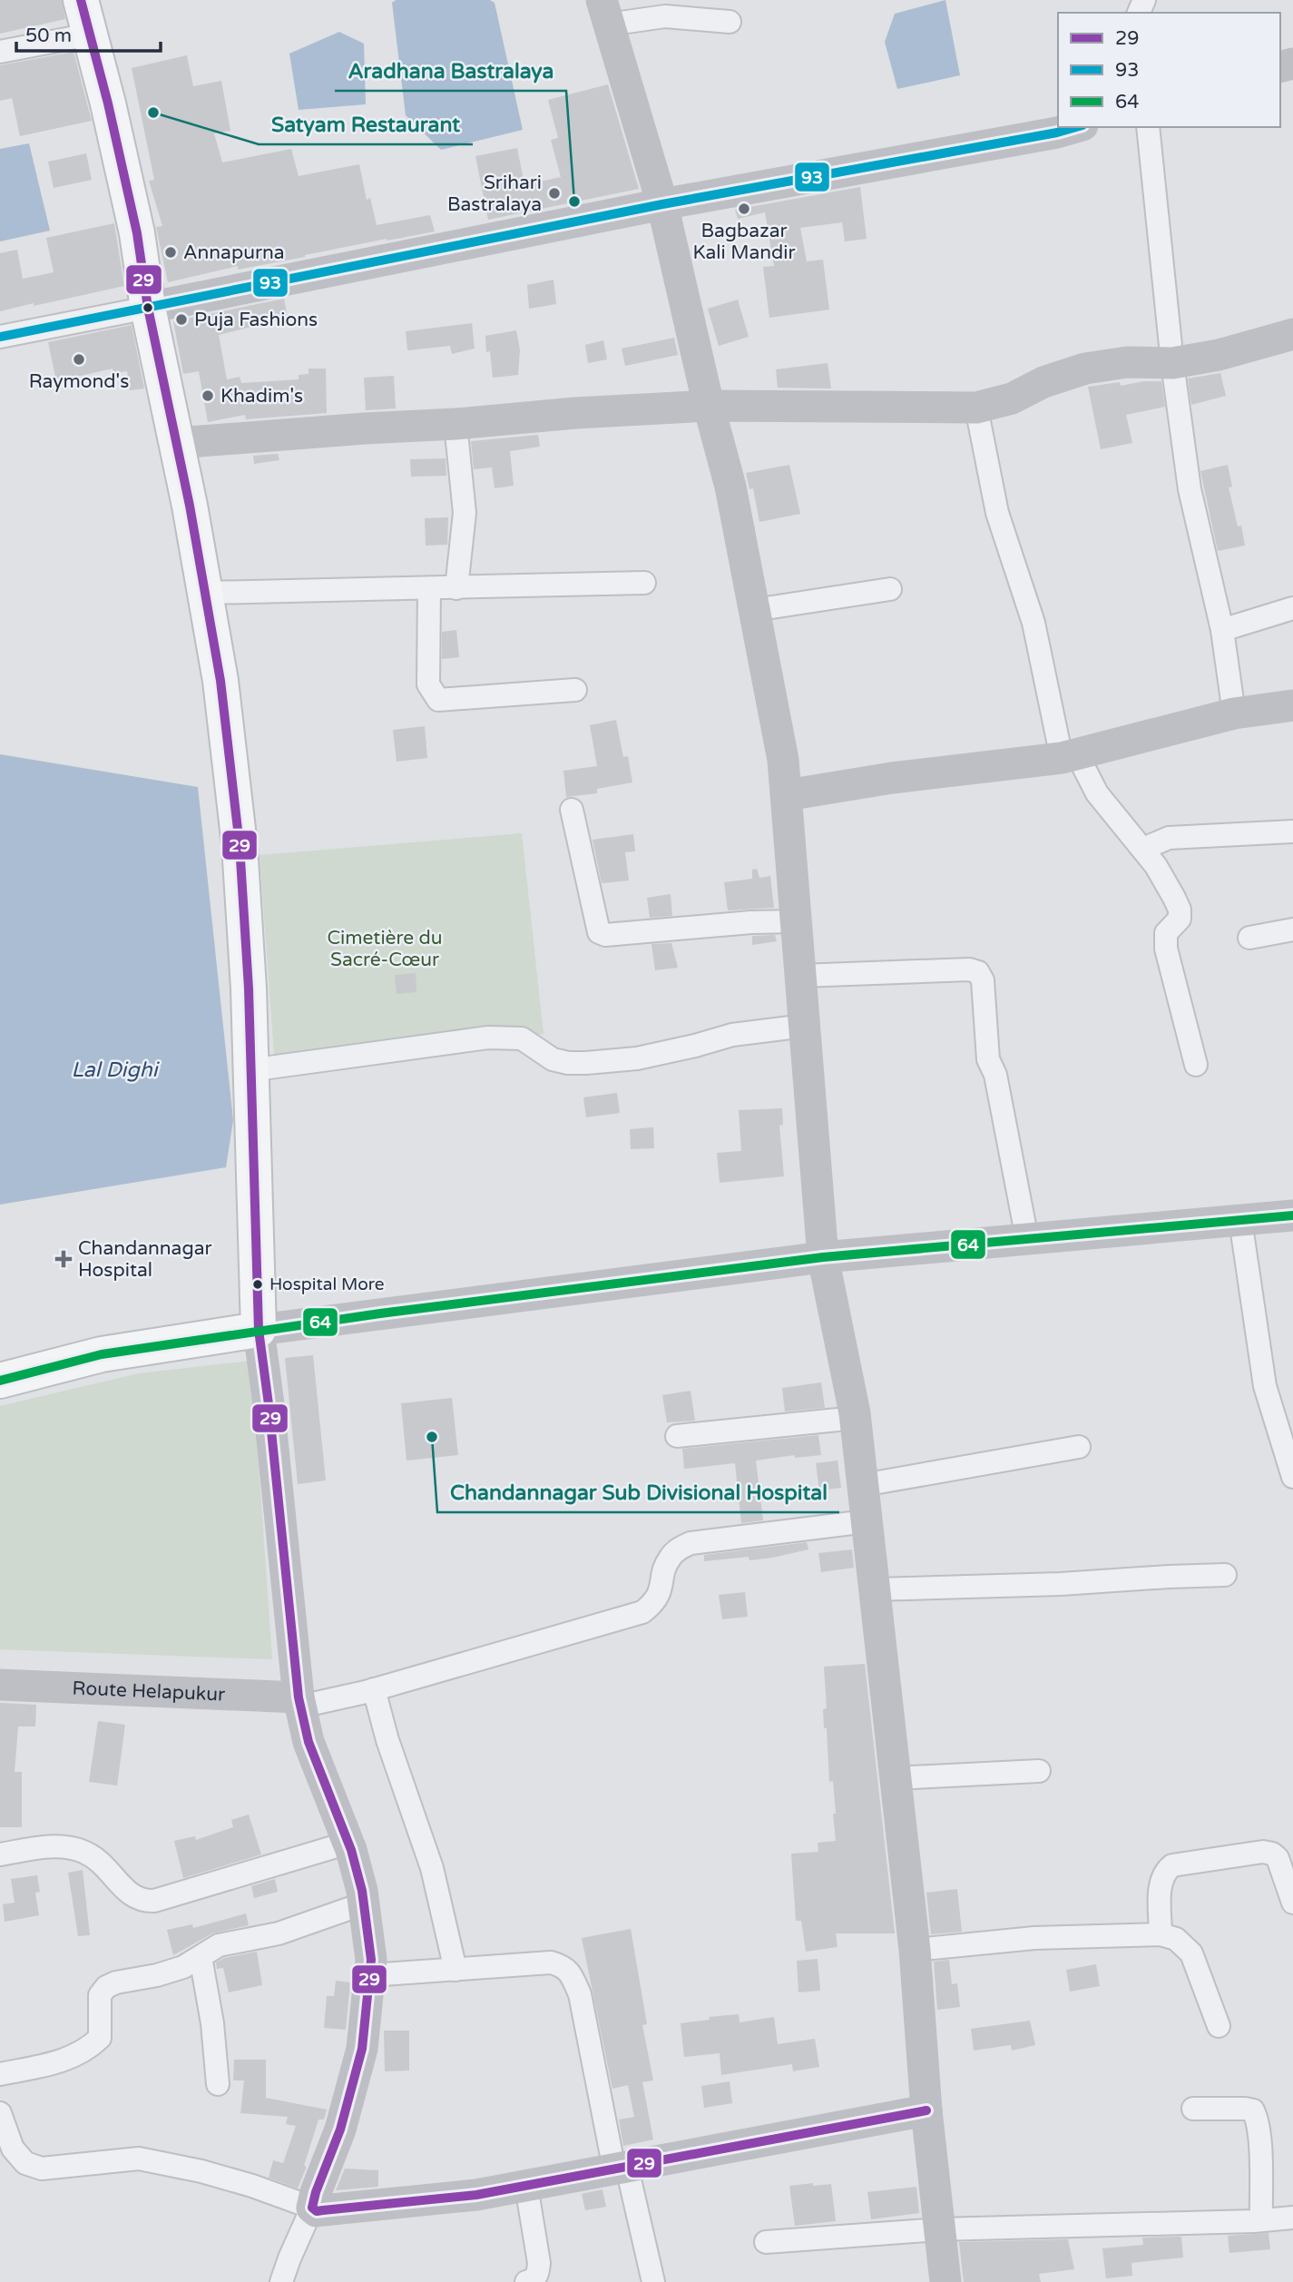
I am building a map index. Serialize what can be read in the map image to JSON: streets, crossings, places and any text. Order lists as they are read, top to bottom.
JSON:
{
  "streets": {
    "street": ["Route Helapukur"]
  },
  "water": ["Lal Dighi"],
  "parks": ["Cimetière du Sacré-Cœur"],
  "places": {
    "other": [
      "Satyam Restaurant",
      "Srihari Bastralaya",
      "Aradhana Bastralaya",
      "Bagbazar Kali Mandir",
      "Annapurna",
      "Puja Fashions",
      "Raymond's",
      "Khadim's",
      "Hospital More",
      "Chandannagar Sub Divisional Hospital"
    ],
    "health": ["Chandannagar Hospital"]
  },
  "lines": ["transit line 29", "transit line 93", "transit line 64"],
  "legend": ["29", "93", "64"],
  "scale_bar": "50 m"
}
